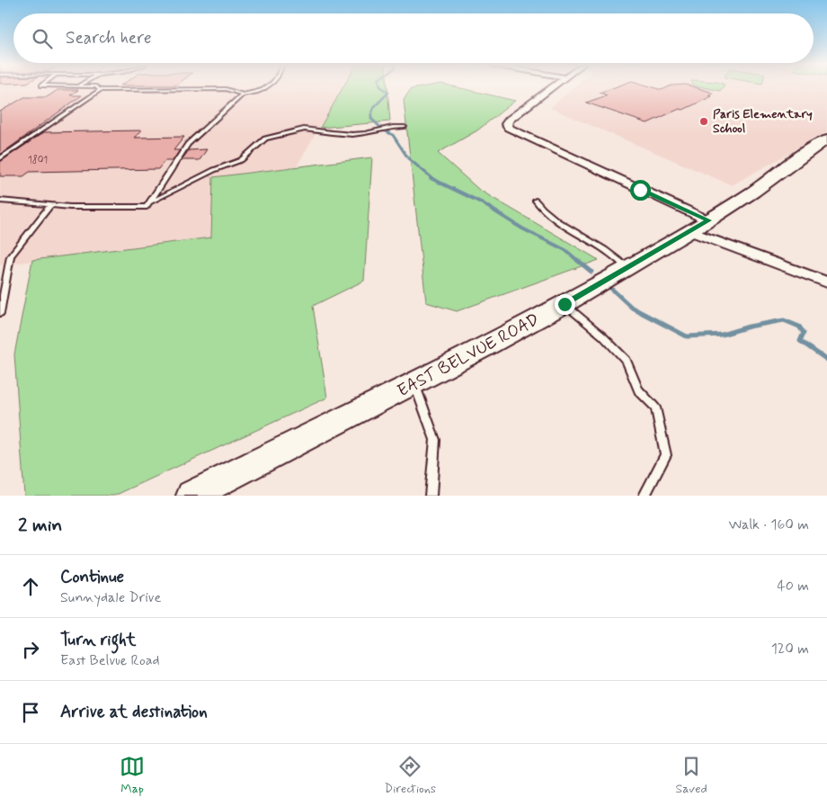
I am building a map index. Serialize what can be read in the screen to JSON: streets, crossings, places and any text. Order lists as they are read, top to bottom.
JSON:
{
  "streets": {
    "street": ["EAST BELVUE ROAD"]
  },
  "places": ["Paris Elementary School"],
  "house_numbers": ["1801"],
  "page": {
    "search": "Search here",
    "heading": ["2 min", "Walk · 160 m"],
    "list": [
      ["Continue", "Sunnydale Drive", "40 m"],
      ["Turn right", "East Belvue Road", "120 m"],
      "Arrive at destination"
    ],
    "nav": ["Map", "Directions", "Saved"]
  }
}
